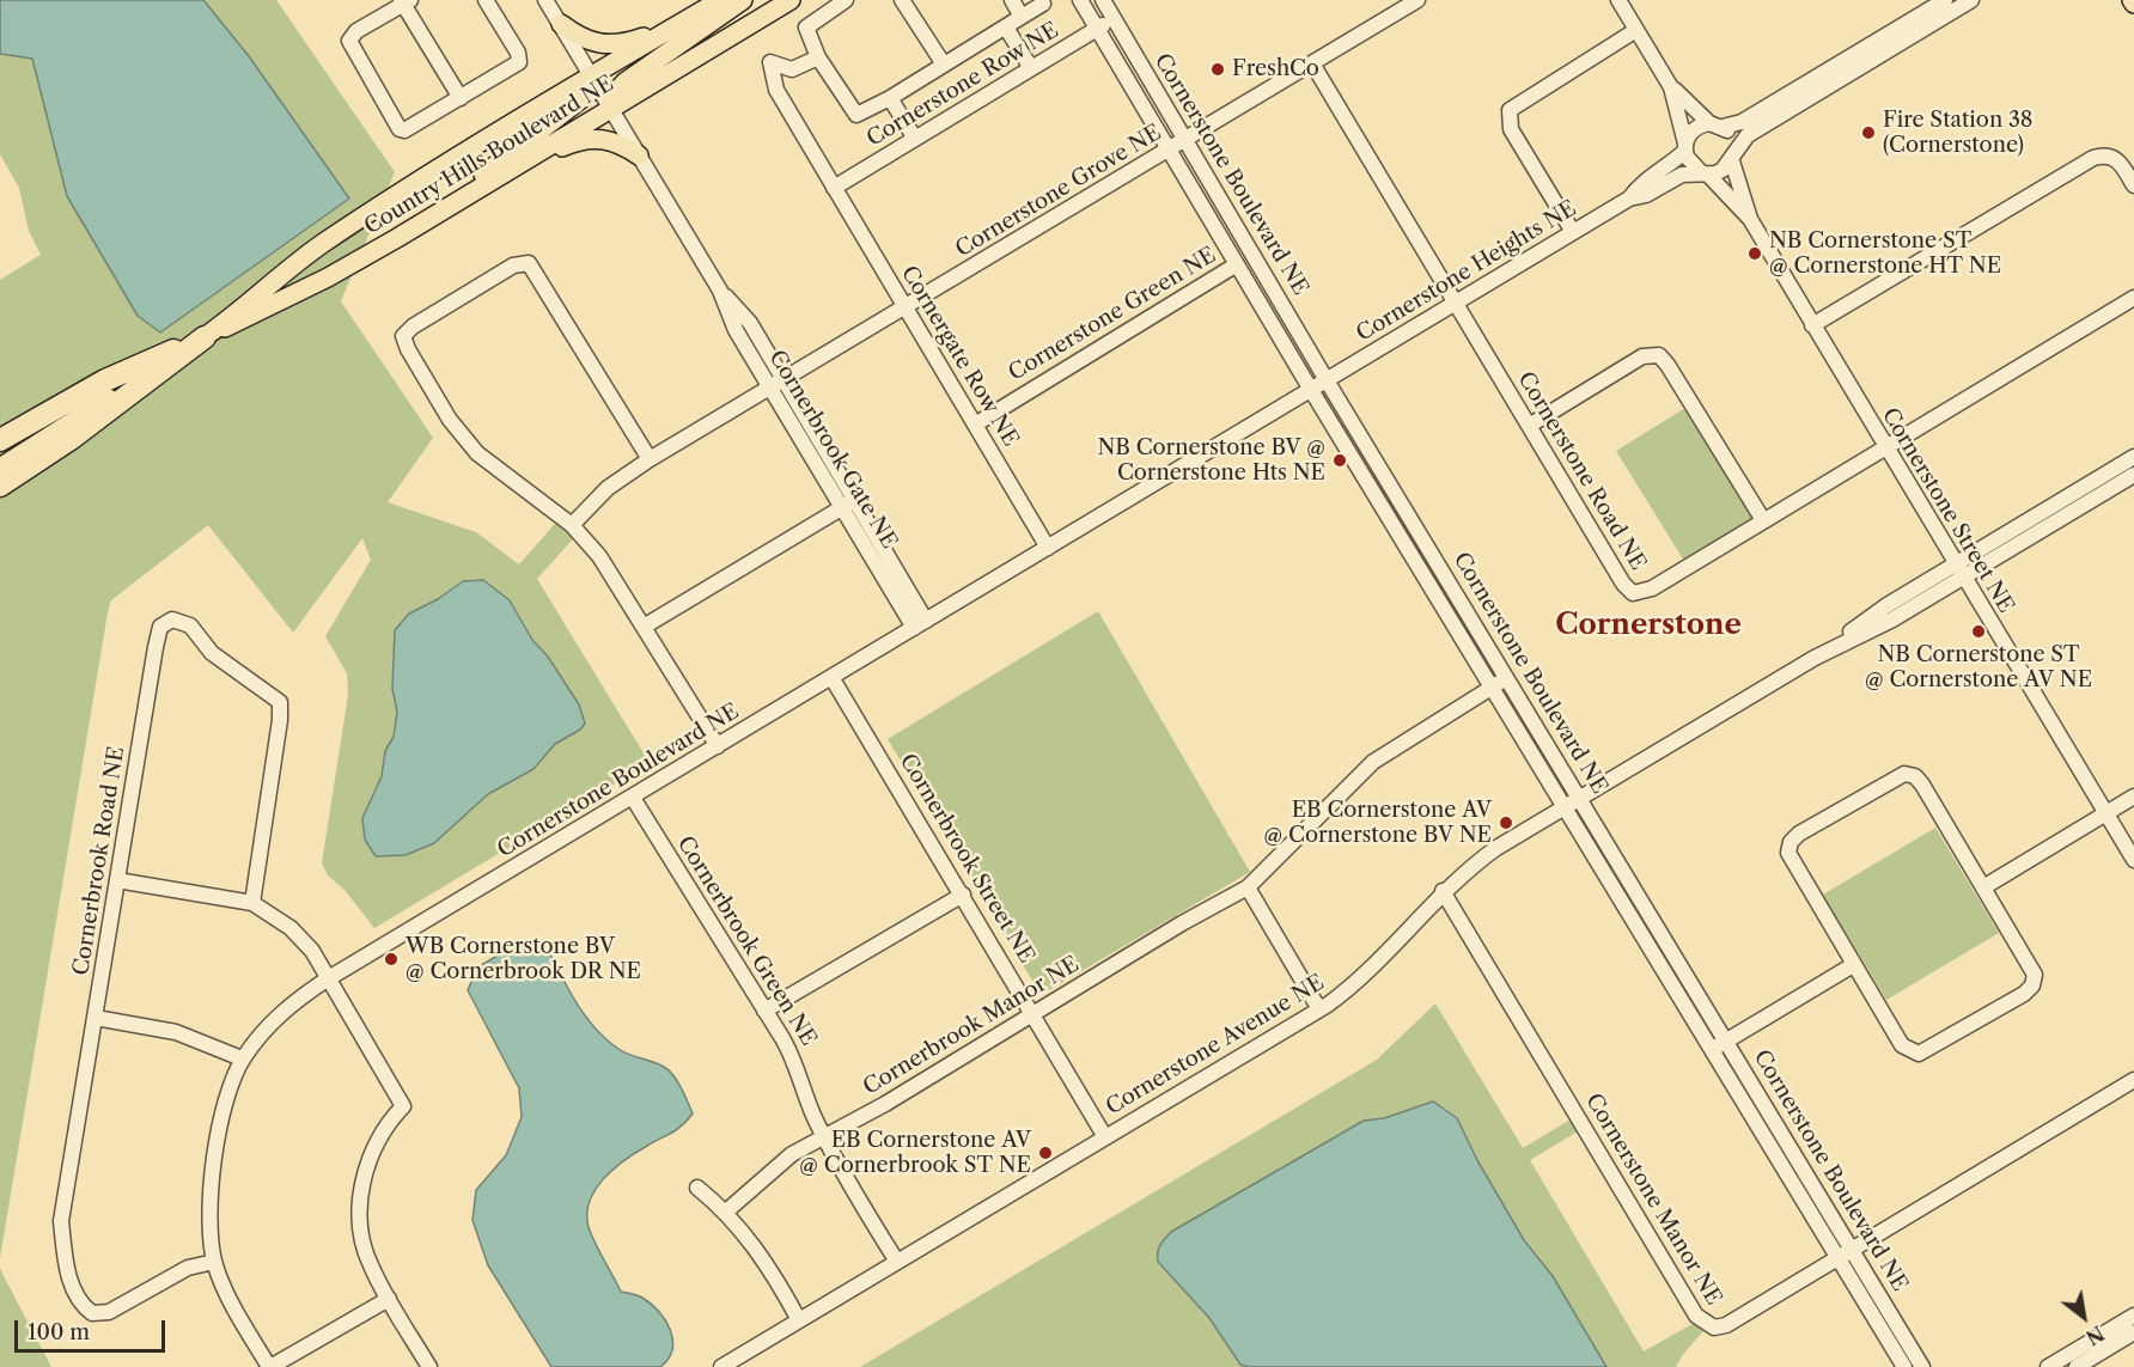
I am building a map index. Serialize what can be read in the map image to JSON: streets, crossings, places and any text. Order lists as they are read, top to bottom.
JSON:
{
  "streets": {
    "main road": ["Country Hills Boulevard NE"],
    "street": [
      "Cornerstone Row NE",
      "Cornerstone Boulevard NE",
      "Cornerstone Grove NE",
      "Cornerstone Heights NE",
      "Cornerstone Green NE",
      "Cornergate Row NE",
      "Cornerbrook Gate NE",
      "Cornerstone Road NE",
      "Cornerstone Street NE",
      "Cornerbrook Street NE",
      "Cornerbrook Road NE",
      "Cornerbrook Green NE",
      "Cornerbrook Manor NE",
      "Cornerstone Avenue NE",
      "Cornerstone Manor NE"
    ]
  },
  "crossings": [
    ["Cornerstone Row NE", "Cornerstone Boulevard NE"],
    ["Cornerstone Row NE", "Cornergate Row NE"],
    ["Country Hills Boulevard NE", "Cornerbrook Gate NE"],
    ["Cornerstone Boulevard NE", "Cornerstone Grove NE"],
    ["Cornerstone Boulevard NE", "Cornerstone Heights NE"],
    ["Cornerstone Boulevard NE", "Cornerstone Green NE"],
    ["Cornerstone Boulevard NE", "Cornergate Row NE"],
    ["Cornerstone Boulevard NE", "Cornerbrook Gate NE"],
    ["Cornerstone Boulevard NE", "Cornerbrook Street NE"],
    ["Cornerstone Boulevard NE", "Cornerbrook Road NE"],
    ["Cornerstone Boulevard NE", "Cornerbrook Green NE"],
    ["Cornerstone Boulevard NE", "Cornerbrook Manor NE"],
    ["Cornerstone Boulevard NE", "Cornerstone Avenue NE"],
    ["Cornerstone Boulevard NE", "Cornerstone Manor NE"],
    ["Cornerstone Grove NE", "Cornergate Row NE"],
    ["Cornerstone Grove NE", "Cornerbrook Gate NE"],
    ["Cornerstone Grove NE", "Cornerstone Road NE"],
    ["Cornerstone Heights NE", "Cornerstone Road NE"],
    ["Cornerstone Heights NE", "Cornerstone Street NE"],
    ["Cornerstone Green NE", "Cornergate Row NE"],
    ["Cornerstone Road NE", "Cornerstone Street NE"],
    ["Cornerstone Street NE", "Cornerstone Avenue NE"],
    ["Cornerbrook Street NE", "Cornerbrook Manor NE"],
    ["Cornerbrook Street NE", "Cornerstone Avenue NE"],
    ["Cornerbrook Green NE", "Cornerbrook Manor NE"],
    ["Cornerbrook Green NE", "Cornerstone Avenue NE"],
    ["Cornerstone Avenue NE", "Cornerstone Manor NE"]
  ],
  "districts": ["Cornerstone"],
  "places": [
    "FreshCo",
    "Fire Station 38 (Cornerstone)",
    "NB Cornerstone ST @ Cornerstone HT NE",
    "NB Cornerstone BV @ Cornerstone Hts NE",
    "NB Cornerstone ST @ Cornerstone AV NE",
    "EB Cornerstone AV @ Cornerstone BV NE",
    "WB Cornerstone BV @ Cornerbrook DR NE",
    "EB Cornerstone AV @ Cornerbrook ST NE"
  ],
  "scale_bar": "100 m",
  "north": "bottom right"
}
